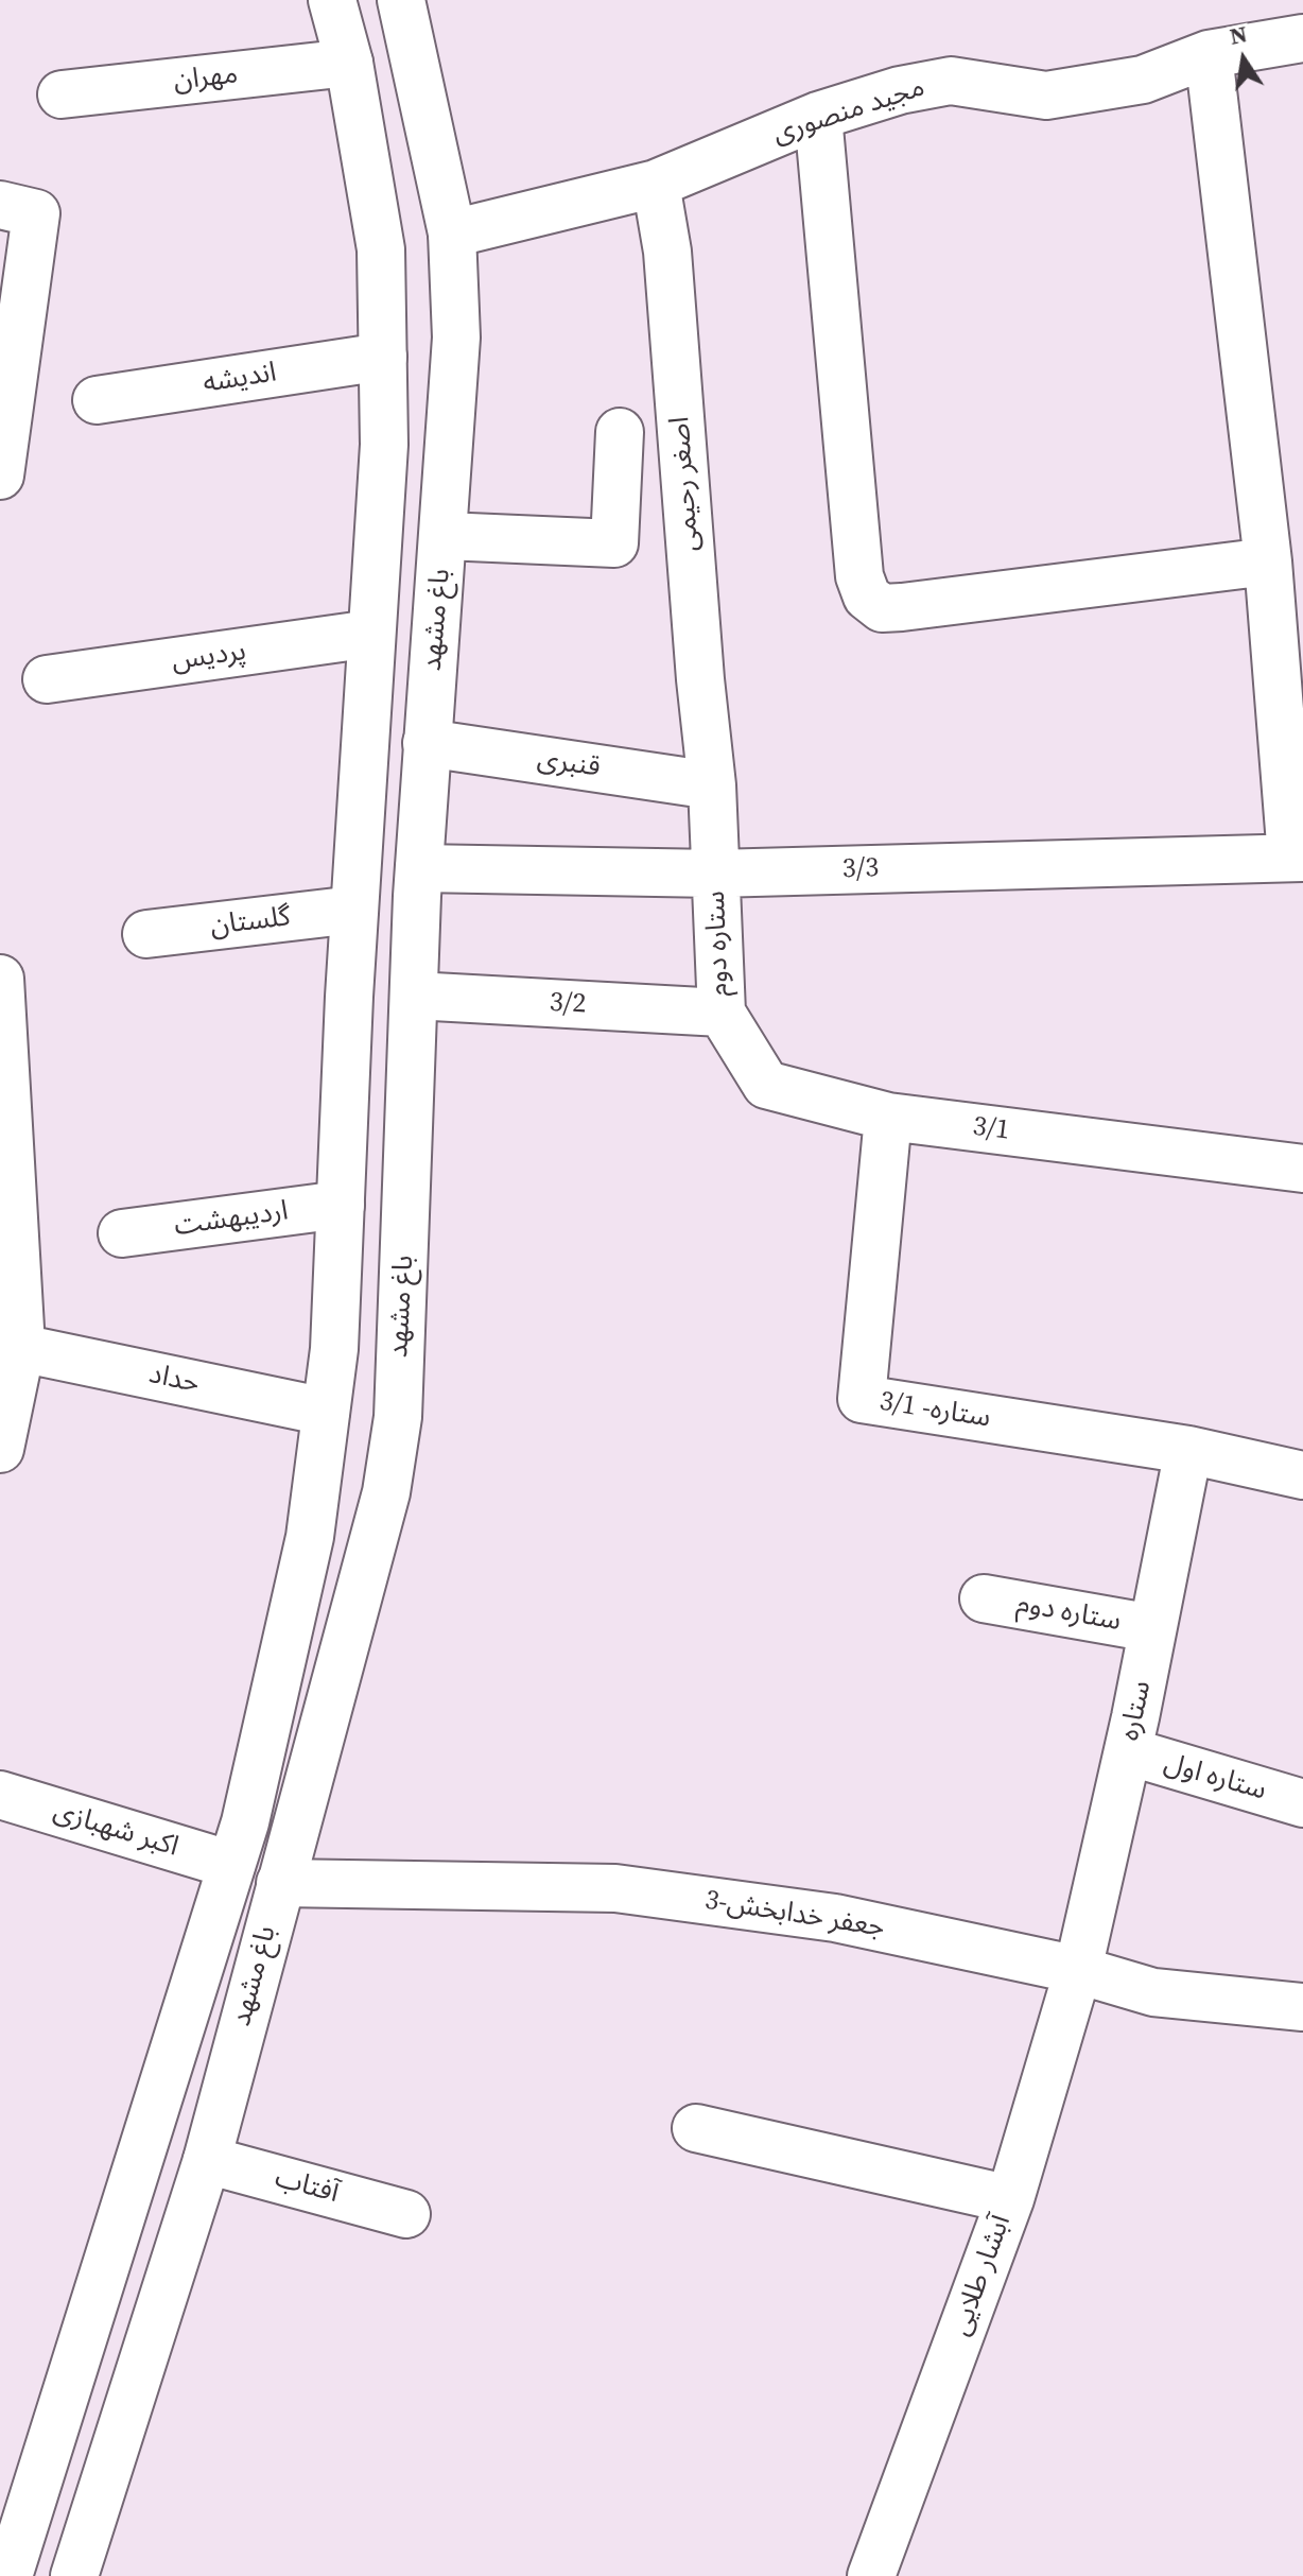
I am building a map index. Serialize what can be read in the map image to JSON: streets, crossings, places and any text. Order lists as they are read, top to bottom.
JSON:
{
  "streets": {
    "street": [
      "مهران",
      "مجید منصوری",
      "اندیشه",
      "اصغر رحیمی",
      "باغ مشهد",
      "پردیس",
      "قنبری",
      "3/3",
      "گلستان",
      "ستاره دوم",
      "3/2",
      "3/1",
      "اردیبهشت",
      "حداد",
      "ستاره- 3/1",
      "ستاره",
      "ستاره اول",
      "اکبر شهبازی",
      "جعفر خدابخش-3",
      "آفتاب",
      "آبشار طلایی"
    ]
  },
  "crossings": [
    ["مهران", "باغ مشهد"],
    ["مجید منصوری", "اصغر رحیمی"],
    ["مجید منصوری", "باغ مشهد"],
    ["اندیشه", "باغ مشهد"],
    ["اصغر رحیمی", "قنبری"],
    ["اصغر رحیمی", "3/3"],
    ["اصغر رحیمی", "ستاره دوم"],
    ["باغ مشهد", "پردیس"],
    ["باغ مشهد", "قنبری"],
    ["باغ مشهد", "3/3"],
    ["باغ مشهد", "گلستان"],
    ["باغ مشهد", "3/2"],
    ["باغ مشهد", "اردیبهشت"],
    ["باغ مشهد", "حداد"],
    ["باغ مشهد", "اکبر شهبازی"],
    ["باغ مشهد", "جعفر خدابخش-3"],
    ["باغ مشهد", "آفتاب"],
    ["3/3", "ستاره دوم"],
    ["ستاره دوم", "3/2"],
    ["ستاره دوم", "3/1"],
    ["ستاره دوم", "ستاره"],
    ["3/2", "3/1"],
    ["3/1", "ستاره- 3/1"],
    ["ستاره- 3/1", "ستاره"],
    ["ستاره", "ستاره اول"],
    ["ستاره", "جعفر خدابخش-3"],
    ["ستاره", "آبشار طلایی"],
    ["جعفر خدابخش-3", "آبشار طلایی"]
  ],
  "north": "top"
}
